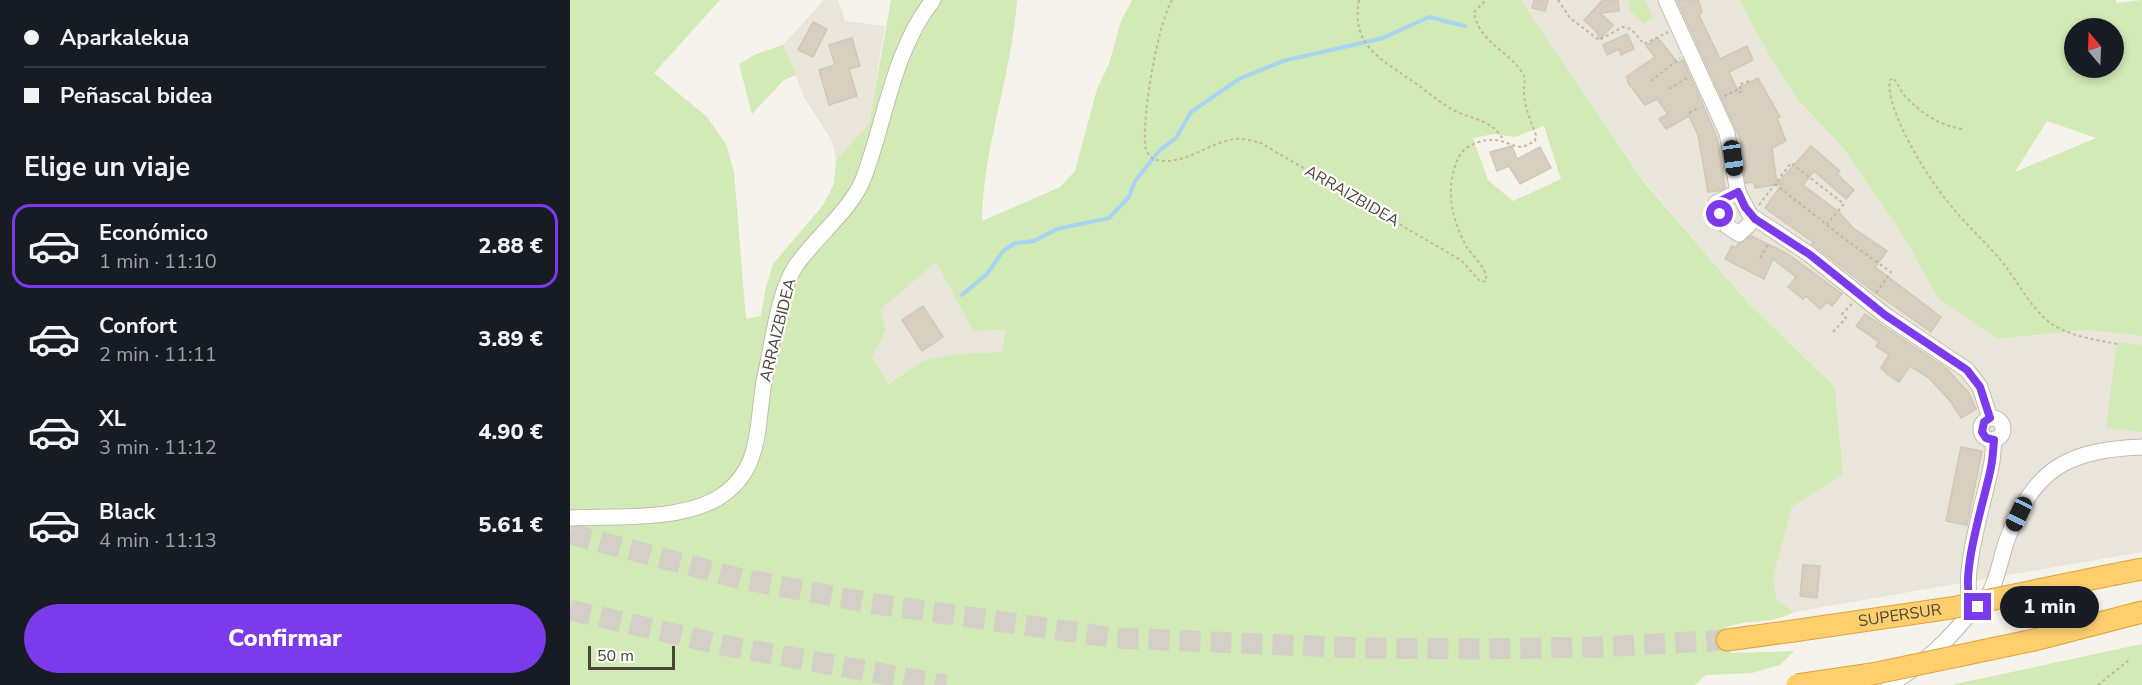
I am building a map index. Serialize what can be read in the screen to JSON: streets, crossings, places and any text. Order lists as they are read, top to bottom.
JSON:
{
  "streets": {
    "highway": ["SUPERSUR"],
    "street": ["ARRAIZBIDEA"]
  },
  "scale_bar": "50 m",
  "north": "top",
  "page": {
    "banner": ["Aparkalekua", "Peñascal bidea"],
    "heading": "Elige un viaje",
    "list": [
      {
        "name": "Económico",
        "note": "1 min · 11:10",
        "value": "2.88 €"
      },
      {
        "name": "Confort",
        "note": "2 min · 11:11",
        "value": "3.89 €"
      },
      {
        "name": "XL",
        "note": "3 min · 11:12",
        "value": "4.90 €"
      },
      {
        "name": "Black",
        "note": "4 min · 11:13",
        "value": "5.61 €"
      }
    ],
    "bubble": "1 min",
    "buttons": "Confirmar",
    "scale": "50 m"
  }
}
